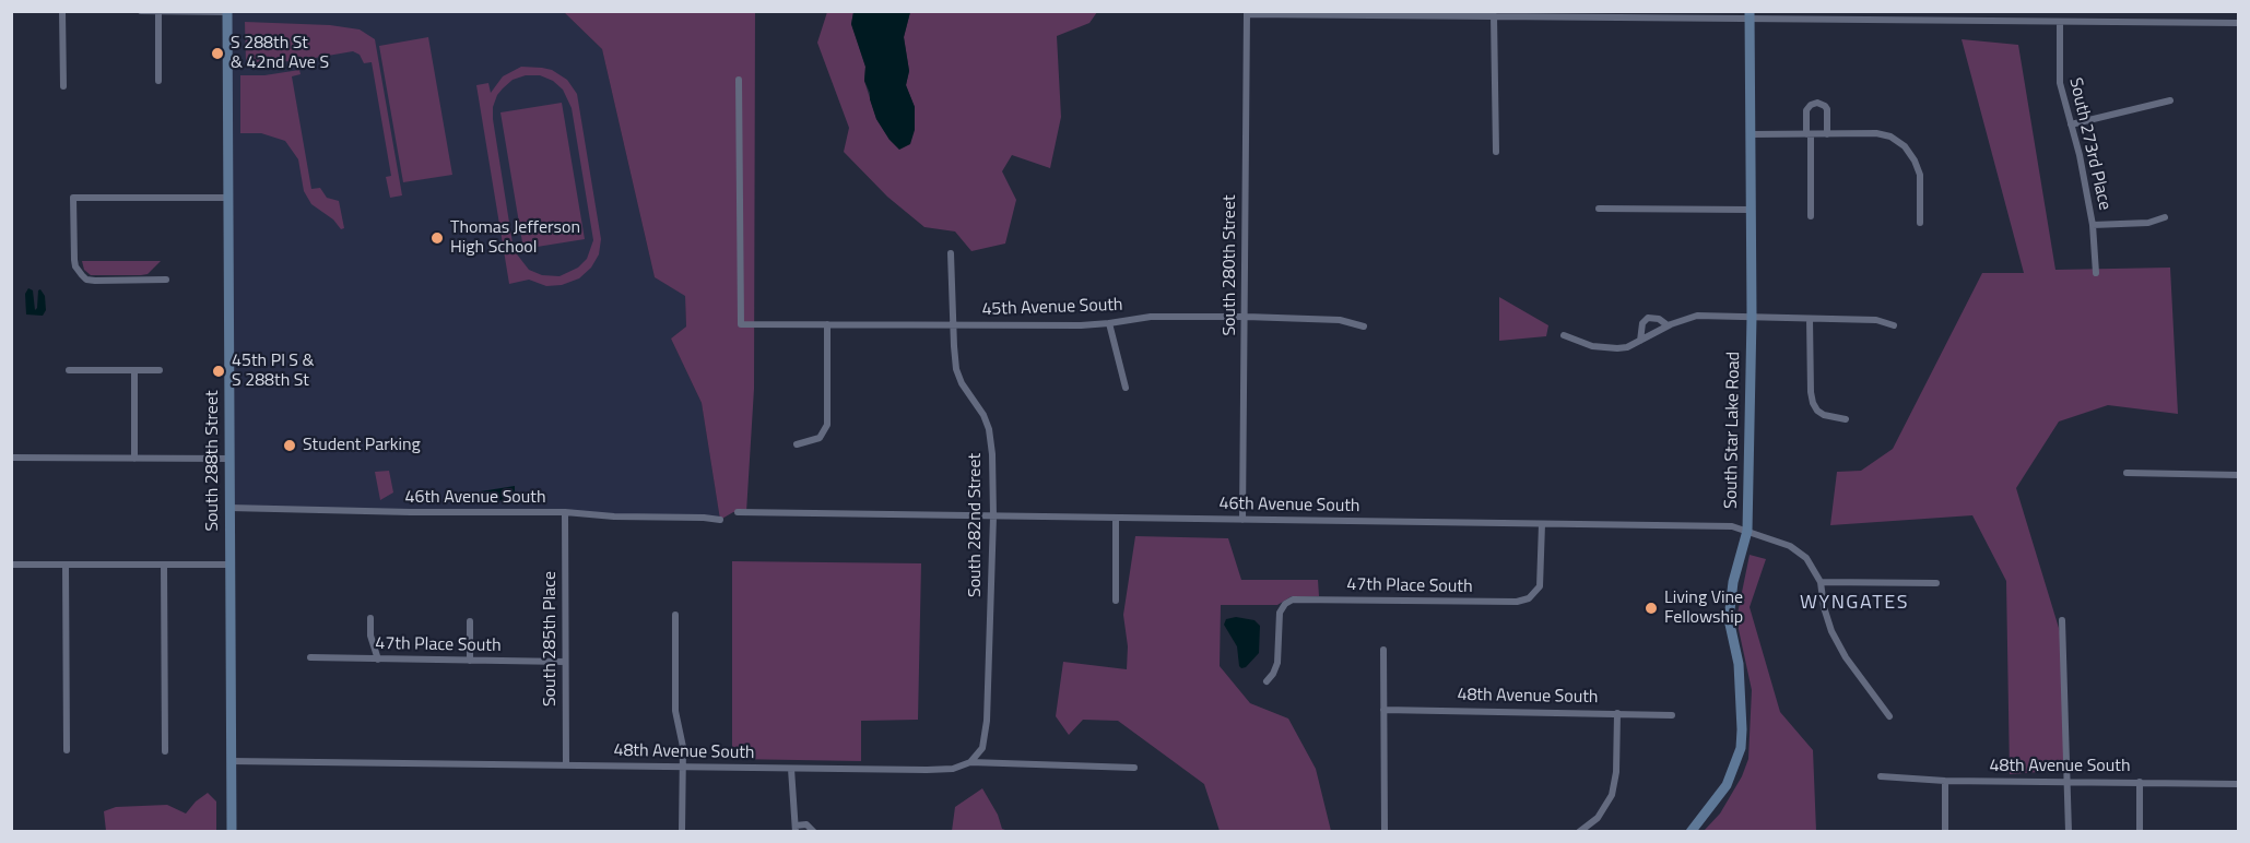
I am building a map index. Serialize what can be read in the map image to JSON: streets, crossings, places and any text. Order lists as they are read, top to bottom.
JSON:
{
  "streets": {
    "street": [
      "South 273rd Place",
      "South 280th Street",
      "45th Avenue South",
      "South Star Lake Road",
      "South 288th Street",
      "46th Avenue South",
      "South 282nd Street",
      "47th Place South",
      "South 285th Place",
      "48th Avenue South"
    ]
  },
  "crossings": [
    ["South 280th Street", "45th Avenue South"],
    ["South 280th Street", "46th Avenue South"],
    ["45th Avenue South", "South 282nd Street"],
    ["South Star Lake Road", "46th Avenue South"],
    ["South 288th Street", "46th Avenue South"],
    ["South 288th Street", "48th Avenue South"],
    ["46th Avenue South", "South 282nd Street"],
    ["46th Avenue South", "47th Place South"],
    ["46th Avenue South", "South 285th Place"],
    ["South 282nd Street", "48th Avenue South"],
    ["47th Place South", "South 285th Place"],
    ["South 285th Place", "48th Avenue South"]
  ],
  "districts": ["WYNGATES"],
  "places": [
    "S 288th St & 42nd Ave S",
    "Thomas Jefferson High School",
    "45th Pl S & S 288th St",
    "Student Parking",
    "Living Vine Fellowship"
  ]
}
